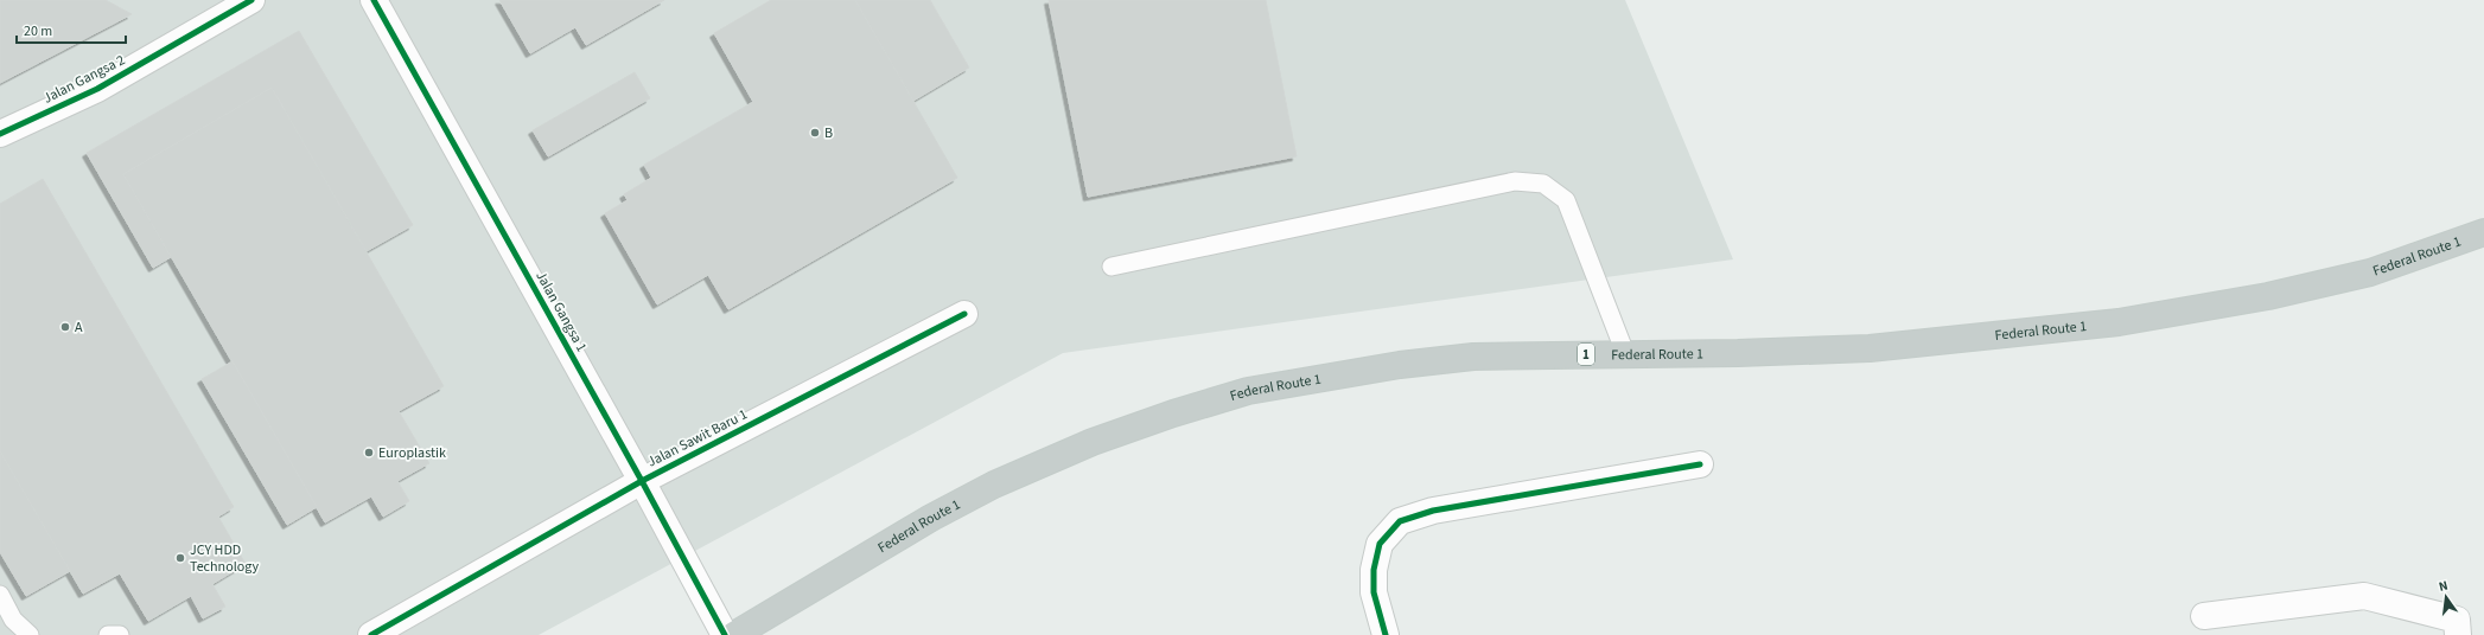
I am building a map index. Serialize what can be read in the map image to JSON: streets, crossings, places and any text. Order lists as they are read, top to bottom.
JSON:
{
  "streets": {
    "highway": ["Federal Route 1", "1"],
    "street": ["Jalan Gangsa 2", "Jalan Gangsa 1", "Jalan Sawit Baru 1"]
  },
  "crossings": [
    ["Jalan Gangsa 1", "Jalan Sawit Baru 1"]
  ],
  "places": [
    "B",
    "A",
    "Europlastik",
    "JCY HDD Technology"
  ],
  "scale_bar": "20 m",
  "north": "top"
}
